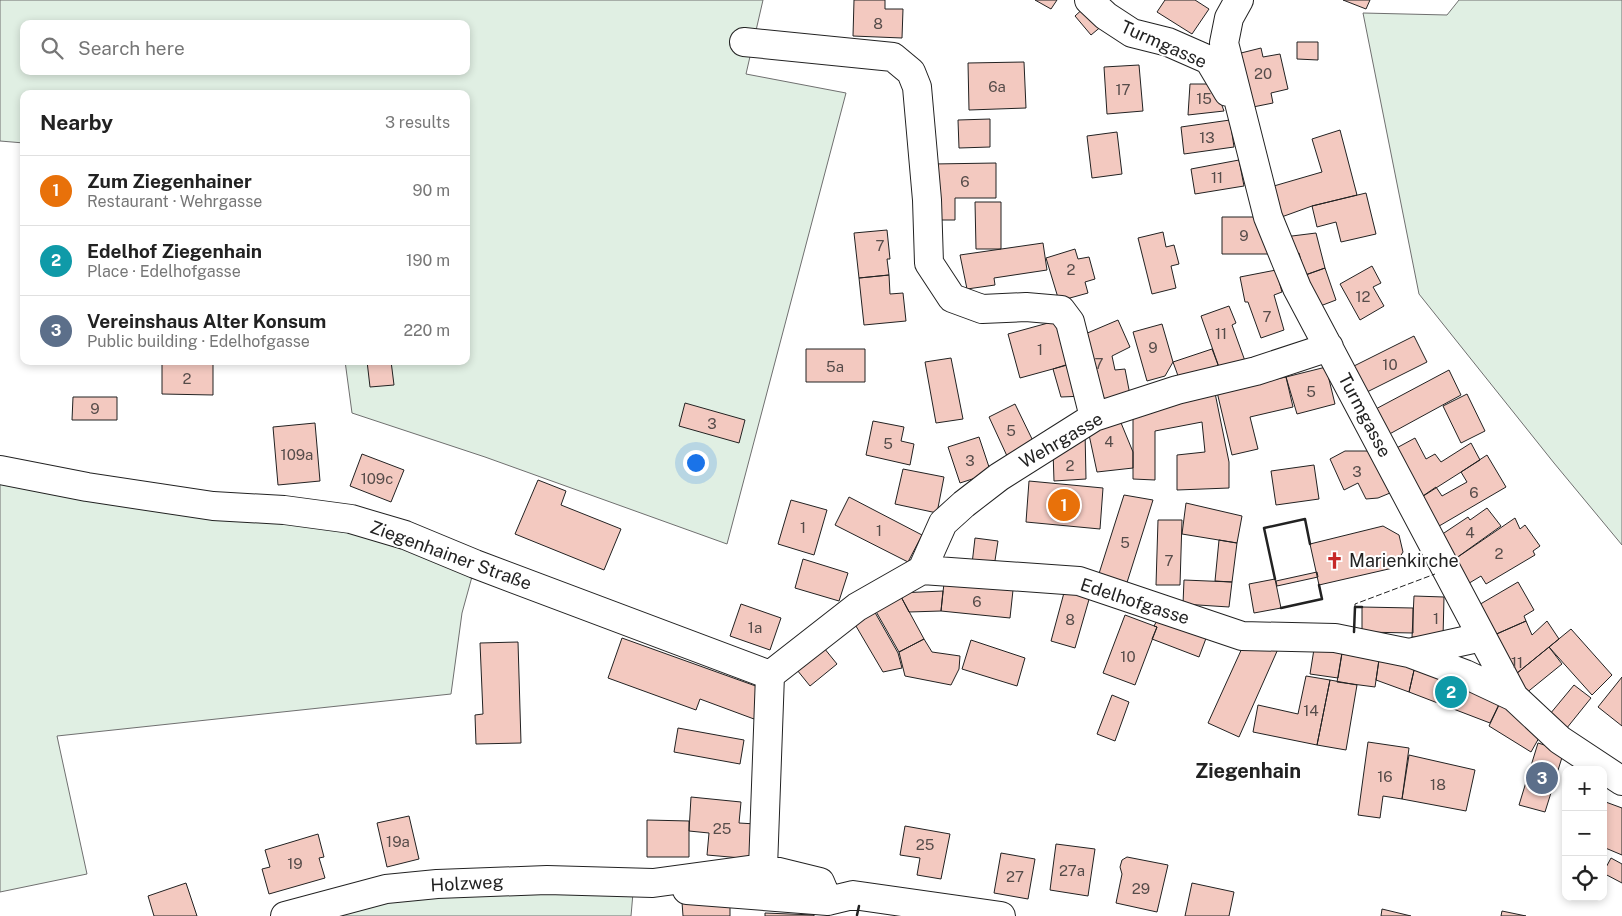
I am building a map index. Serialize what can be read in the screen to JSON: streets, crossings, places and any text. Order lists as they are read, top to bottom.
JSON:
{
  "streets": {
    "street": [
      "Turmgasse",
      "Wehrgasse",
      "Ziegenhainer Straße",
      "Edelhofgasse",
      "Holzweg"
    ]
  },
  "crossings": [
    ["Turmgasse", "Wehrgasse"],
    ["Turmgasse", "Edelhofgasse"],
    ["Wehrgasse", "Edelhofgasse"]
  ],
  "districts": ["Ziegenhain"],
  "places": {
    "church": ["Marienkirche"]
  },
  "house_numbers": [
    "8",
    "20",
    "6a",
    "17",
    "15",
    "13",
    "11",
    "6",
    "9",
    "7",
    "2",
    "12",
    "7",
    "11",
    "9",
    "1",
    "7",
    "10",
    "5a",
    "2",
    "5",
    "9",
    "3",
    "5",
    "4",
    "5",
    "109a",
    "3",
    "2",
    "3",
    "109c",
    "6",
    "1",
    "1",
    "4",
    "5",
    "2",
    "7",
    "6",
    "1",
    "8",
    "1a",
    "10",
    "11",
    "14",
    "16",
    "18",
    "25",
    "19a",
    "25",
    "19",
    "27a",
    "27",
    "29"
  ],
  "page": {
    "search": "Search here",
    "heading": ["Nearby", "3 results"],
    "list": [
      {
        "mark": "1",
        "name": "Zum Ziegenhainer",
        "note": "Restaurant · Wehrgasse",
        "value": "90 m"
      },
      {
        "mark": "2",
        "name": "Edelhof Ziegenhain",
        "note": "Place · Edelhofgasse",
        "value": "190 m"
      },
      {
        "mark": "3",
        "name": "Vereinshaus Alter Konsum",
        "note": "Public building · Edelhofgasse",
        "value": "220 m"
      }
    ],
    "pins": ["1", "2", "3"],
    "map_buttons": ["+", "−"]
  }
}
